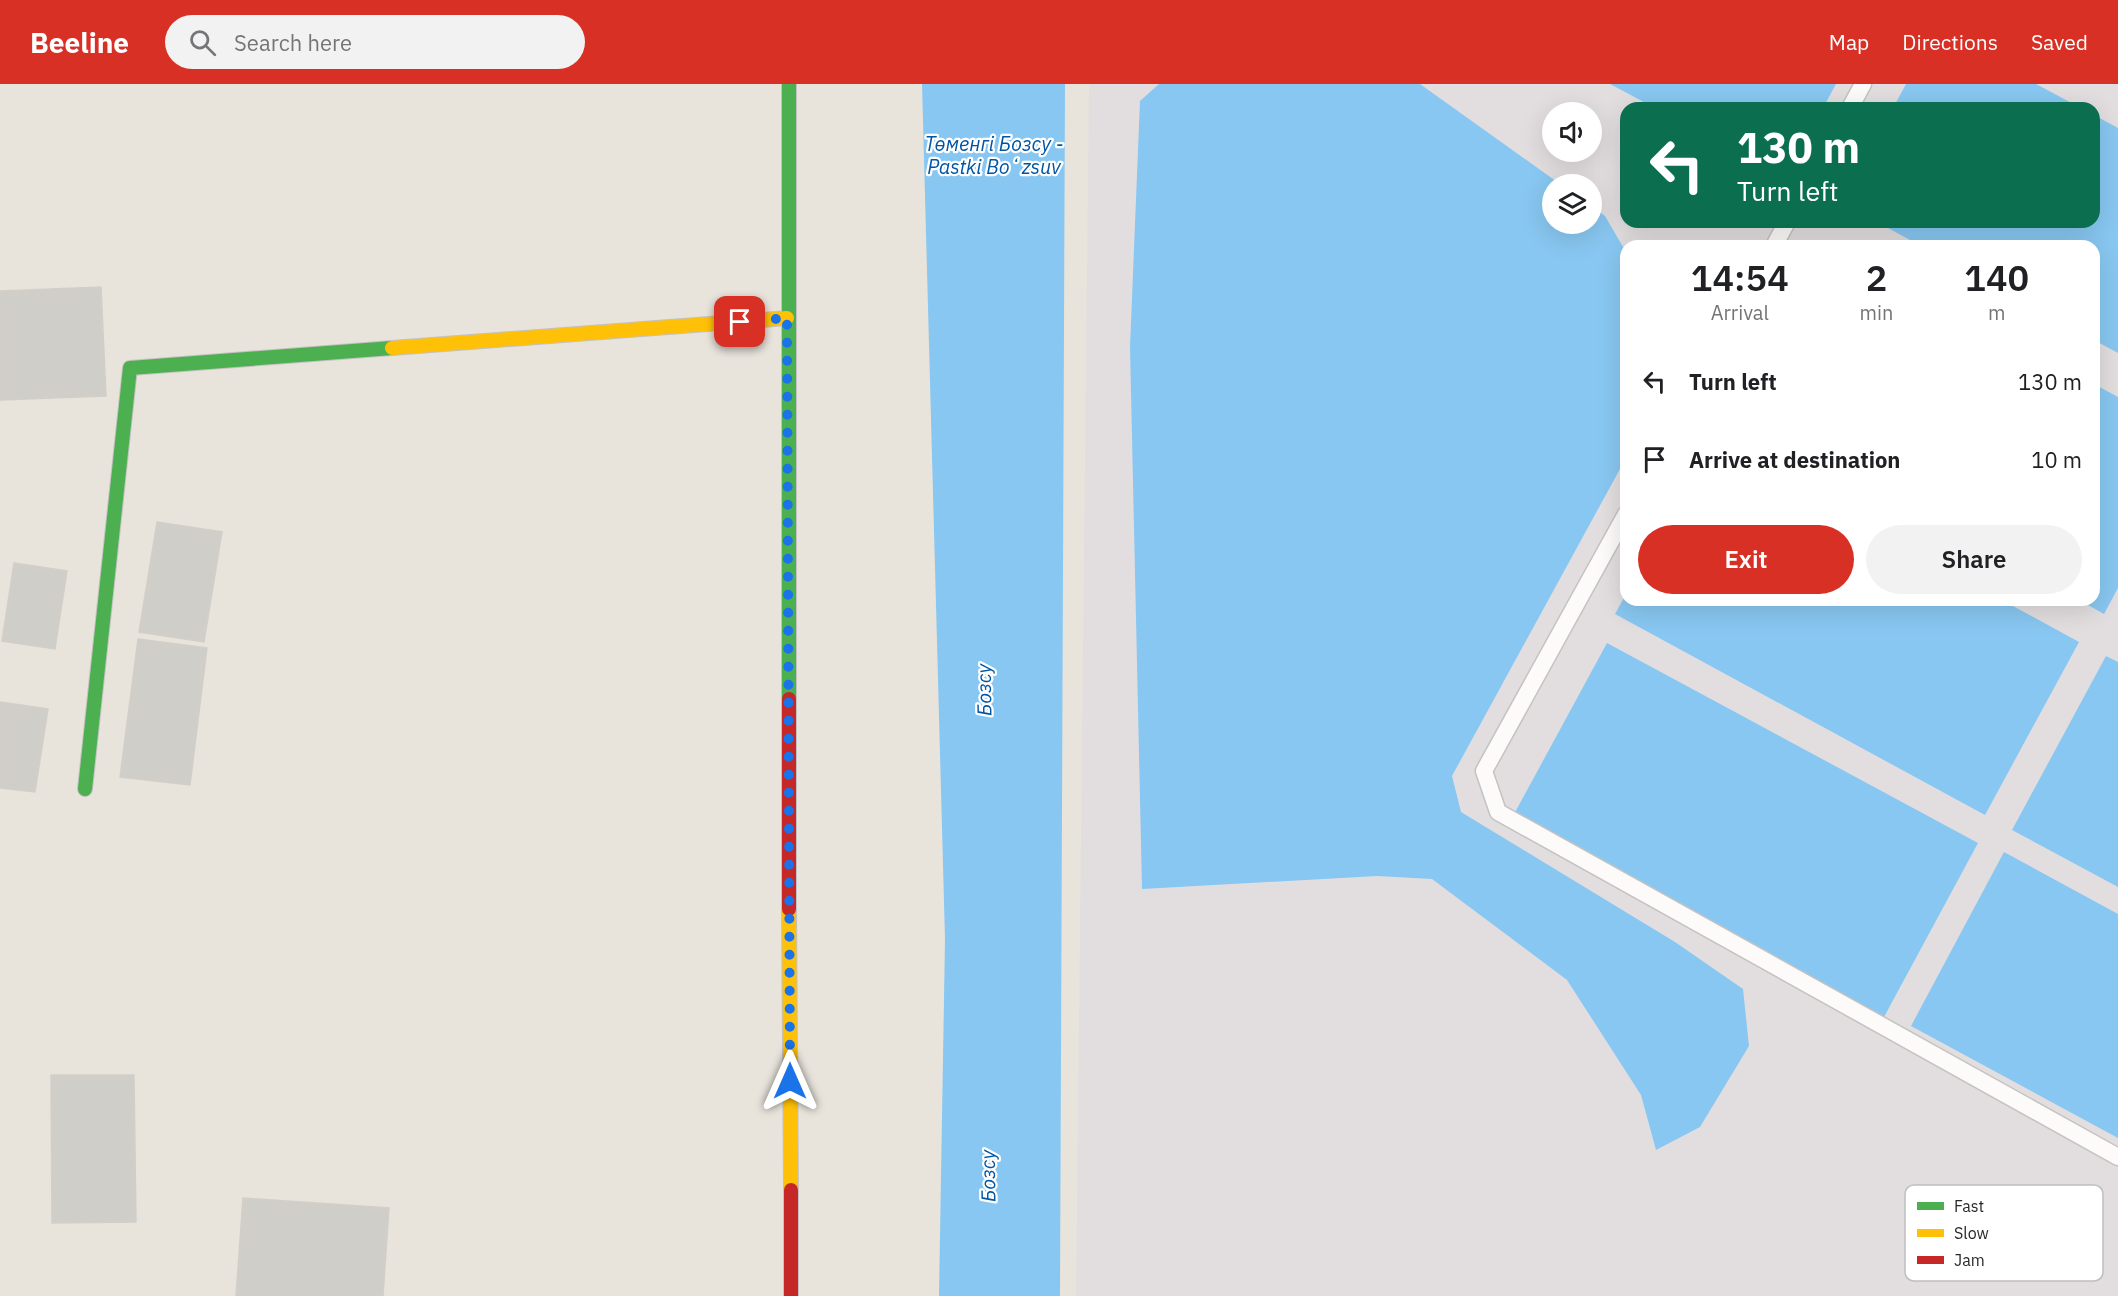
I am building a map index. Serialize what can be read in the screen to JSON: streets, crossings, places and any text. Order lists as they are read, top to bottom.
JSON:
{
  "water": ["Төменгі Бозсу - Pastki Boʻzsuv", "Бозсу"],
  "legend": ["Fast", "Slow", "Jam"],
  "page": {
    "header": "Beeline",
    "search": "Search here",
    "nav": ["Map", "Directions", "Saved"],
    "turn": ["130 m", "Turn left"],
    "eta": [
      "14:54",
      "Arrival",
      "2",
      "min",
      "140",
      "m"
    ],
    "list": [
      {
        "name": "Turn left",
        "value": "130 m"
      },
      {
        "name": "Arrive at destination",
        "value": "10 m"
      }
    ],
    "buttons": ["Exit", "Share"]
  }
}
